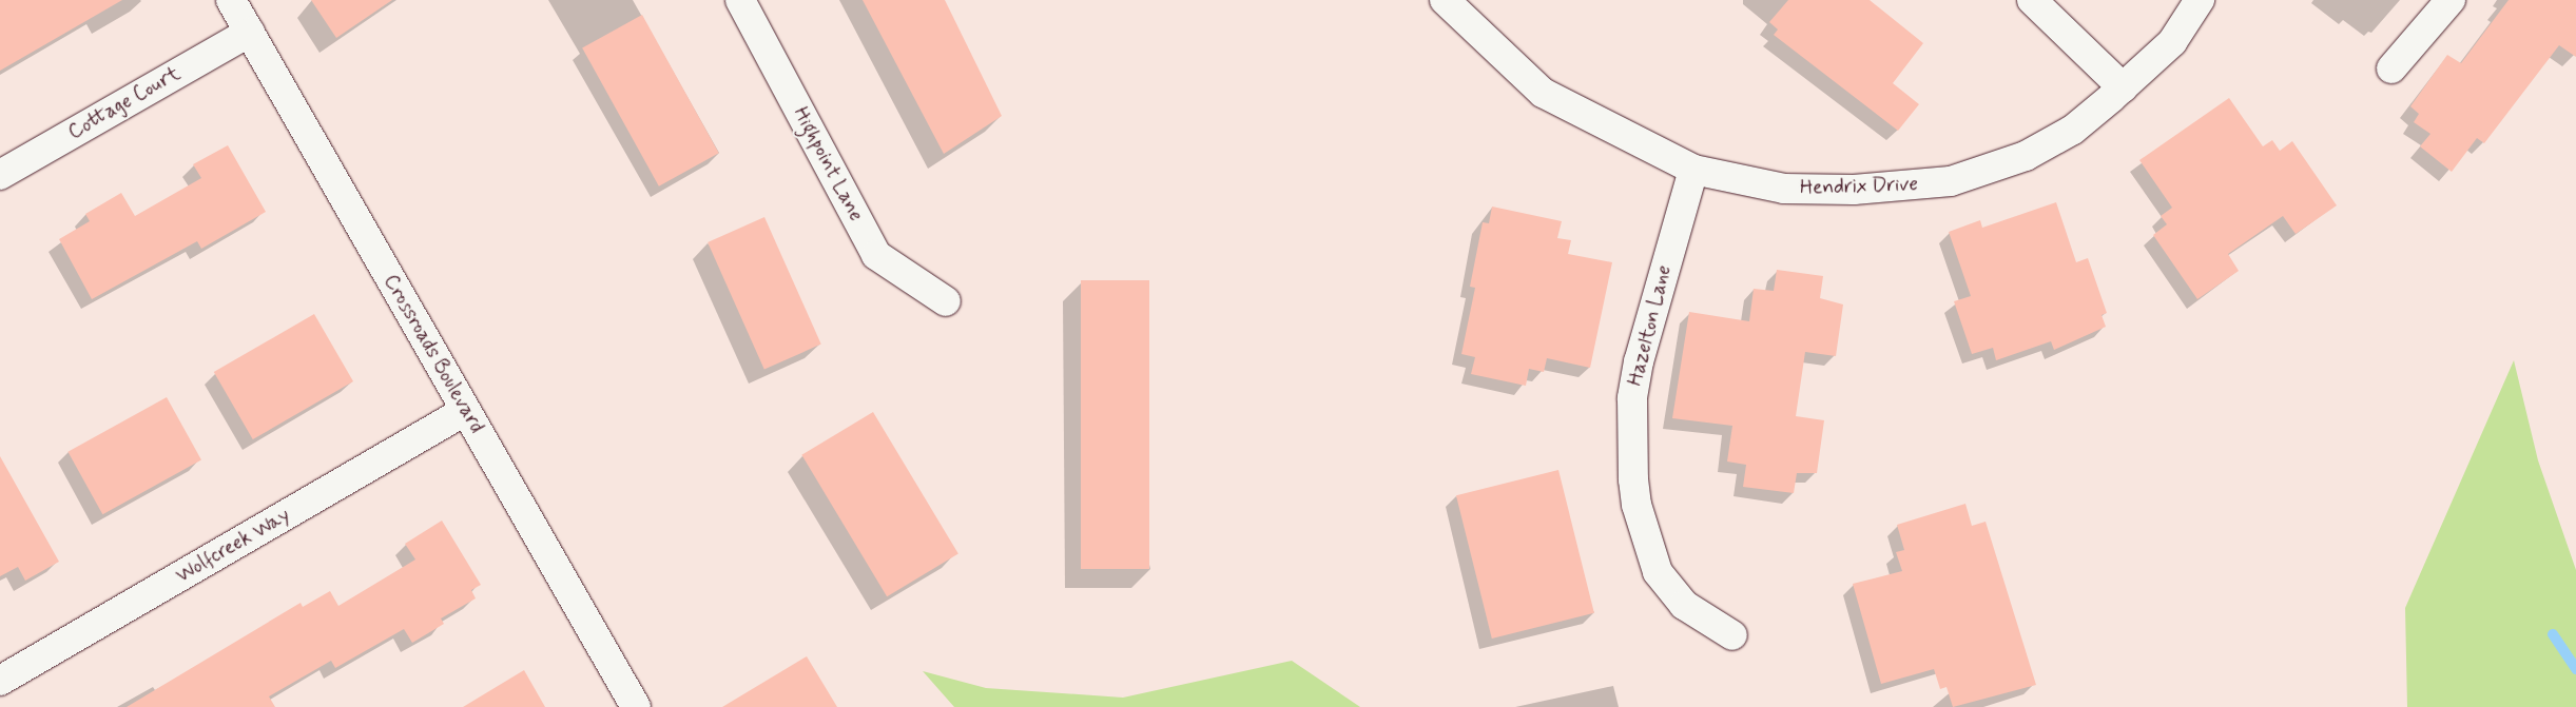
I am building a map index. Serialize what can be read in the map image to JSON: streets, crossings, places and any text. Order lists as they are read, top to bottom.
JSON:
{
  "streets": {
    "street": [
      "Cottage Court",
      "Highpoint Lane",
      "Hendrix Drive",
      "Hazelton Lane",
      "Crossroads Boulevard",
      "Wolfcreek Way"
    ]
  },
  "crossings": [
    ["Cottage Court", "Crossroads Boulevard"],
    ["Hendrix Drive", "Hazelton Lane"],
    ["Crossroads Boulevard", "Wolfcreek Way"]
  ]
}
